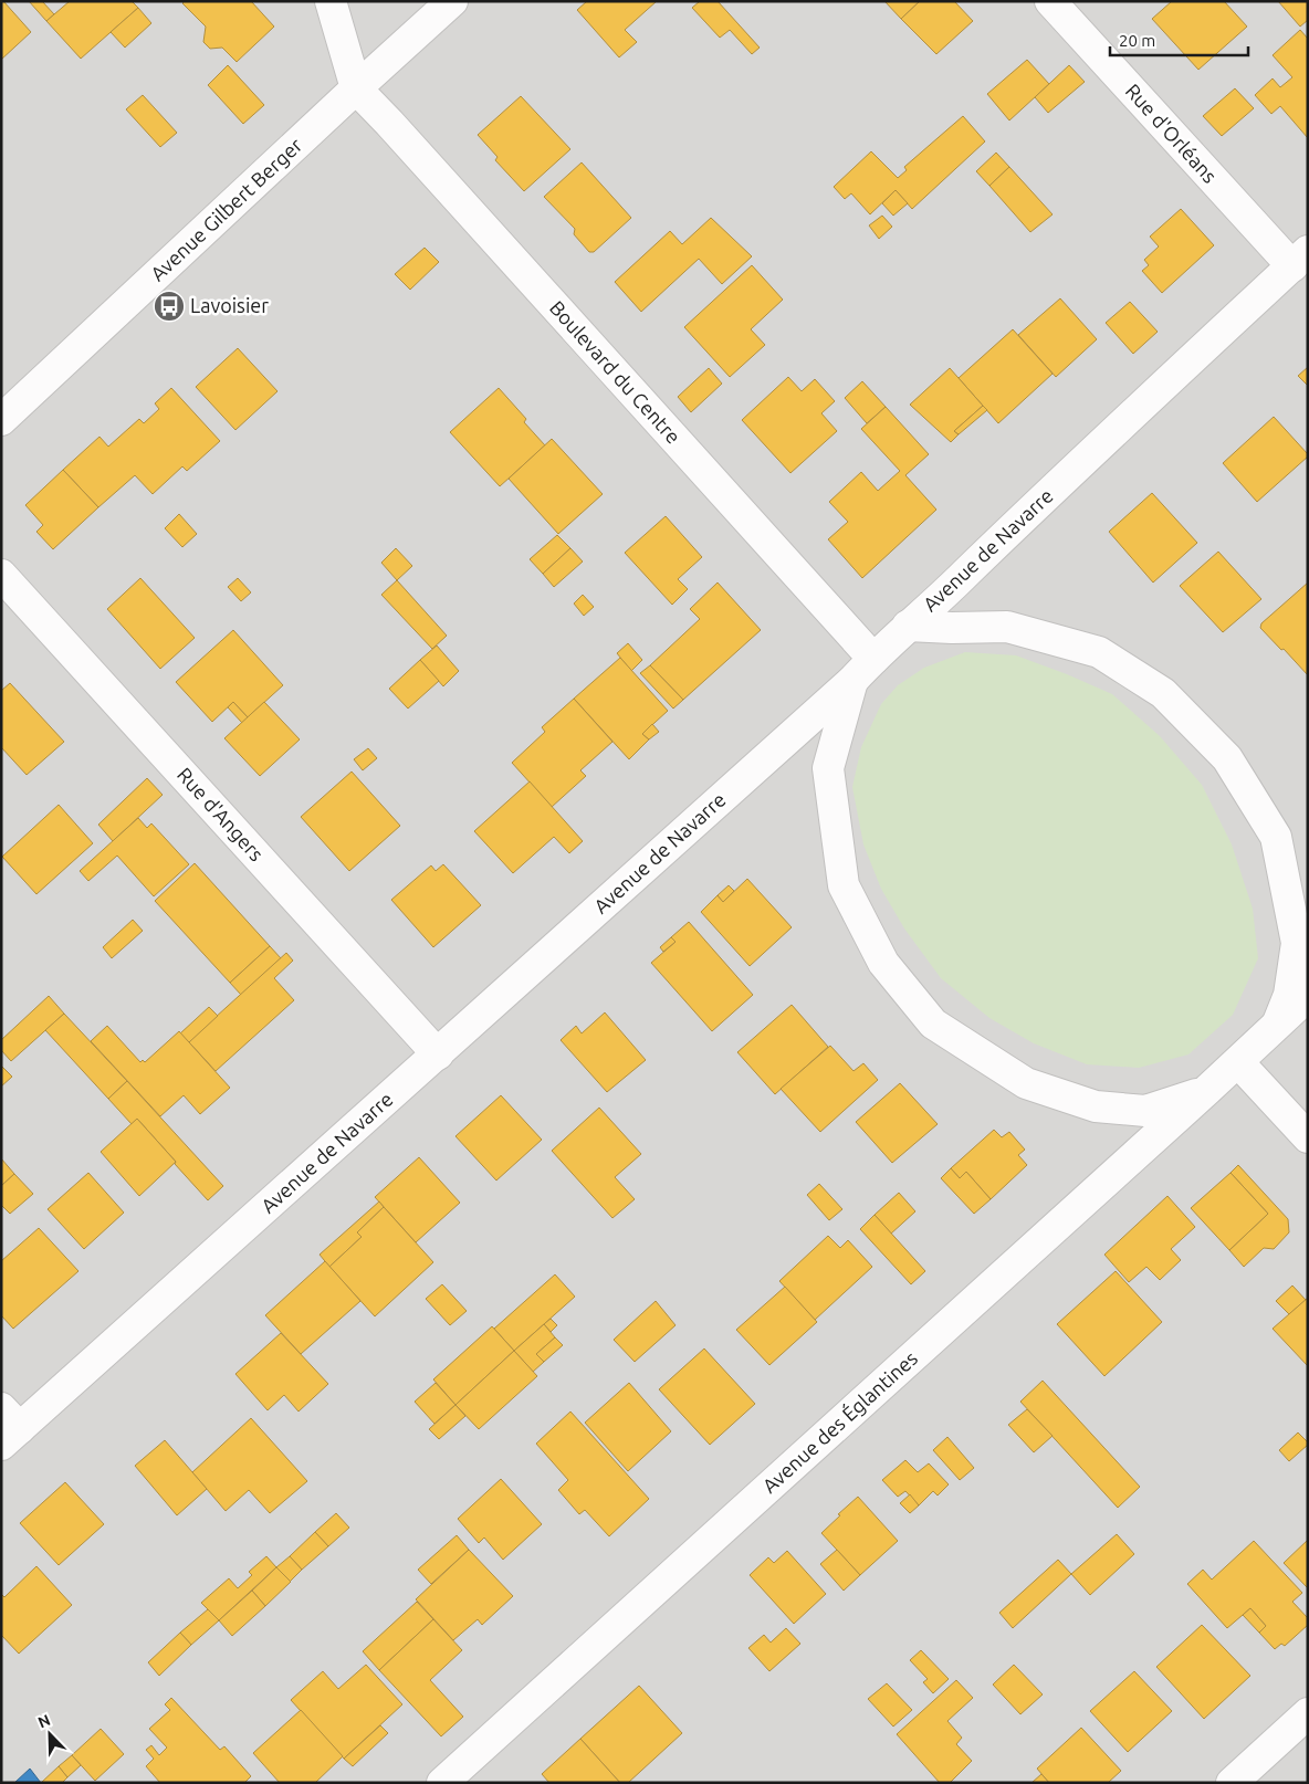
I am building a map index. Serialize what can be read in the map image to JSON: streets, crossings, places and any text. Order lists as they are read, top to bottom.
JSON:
{
  "streets": {
    "street": [
      "Rue d'Orléans",
      "Avenue Gilbert Berger",
      "Boulevard du Centre",
      "Avenue de Navarre",
      "Rue d'Angers",
      "Avenue des Églantines"
    ]
  },
  "crossings": [
    ["Rue d'Orléans", "Avenue de Navarre"],
    ["Avenue Gilbert Berger", "Boulevard du Centre"],
    ["Boulevard du Centre", "Avenue de Navarre"],
    ["Avenue de Navarre", "Rue d'Angers"]
  ],
  "places": {
    "bus stop": ["Lavoisier"]
  },
  "scale_bar": "20 m",
  "north": "top left"
}
